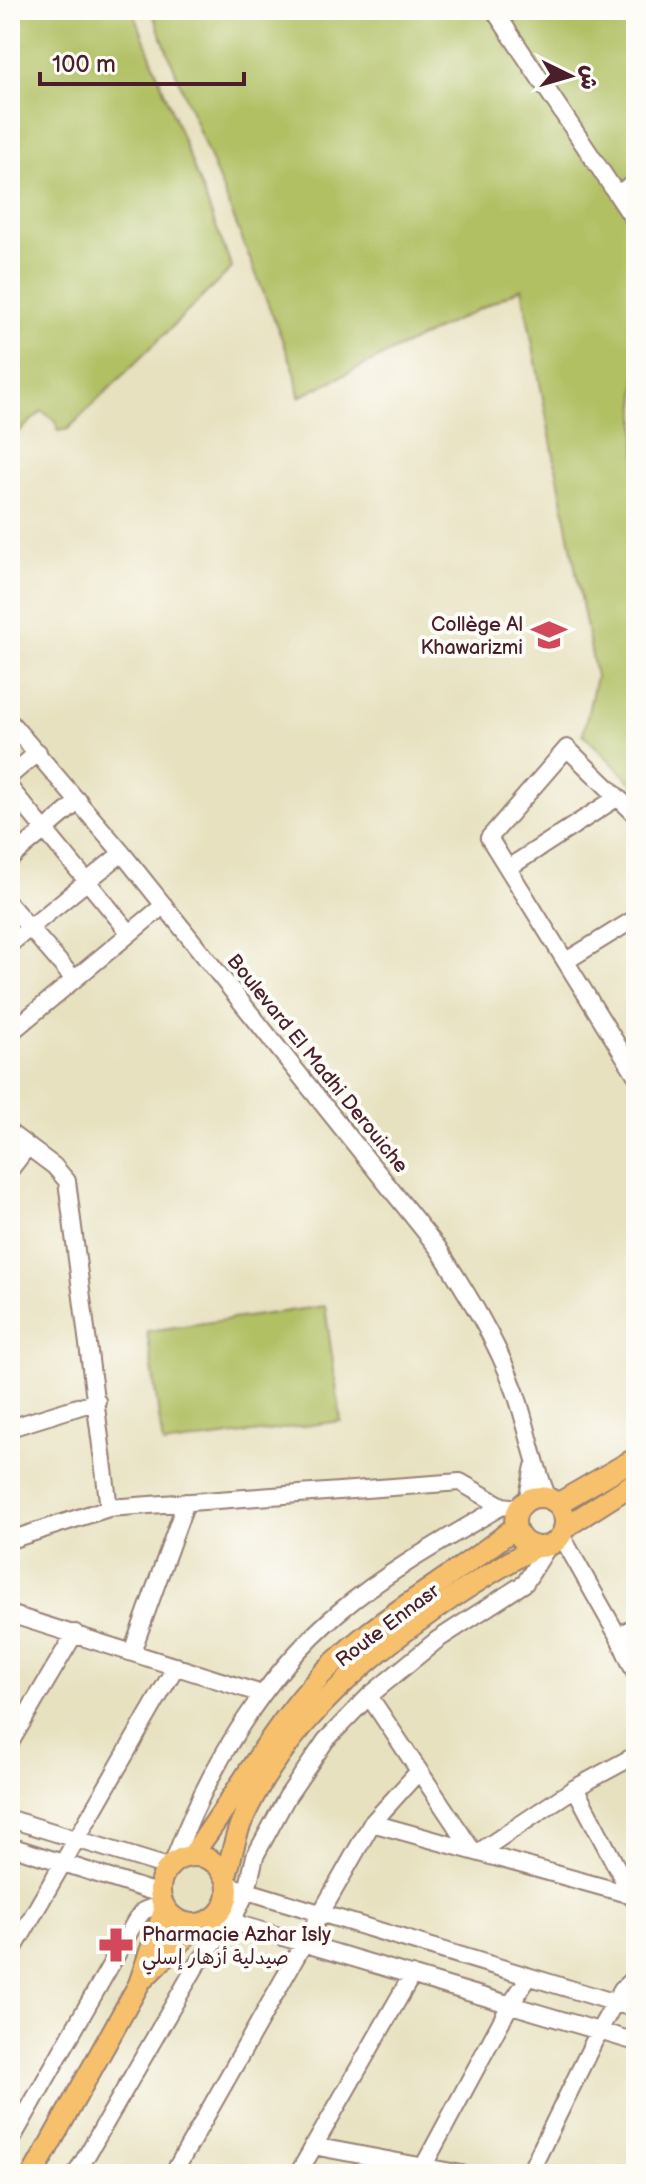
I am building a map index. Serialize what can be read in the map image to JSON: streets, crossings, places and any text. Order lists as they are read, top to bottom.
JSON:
{
  "streets": {
    "main road": ["Route Ennasr"],
    "street": ["Boulevard El Madhi Derouiche"]
  },
  "places": {
    "school or university": ["Collège Al Khawarizmi"],
    "pharmacy": ["Pharmacie Azhar Isly صيدلية أزهار إسلي"]
  },
  "scale_bar": "100 m",
  "north": "right"
}
